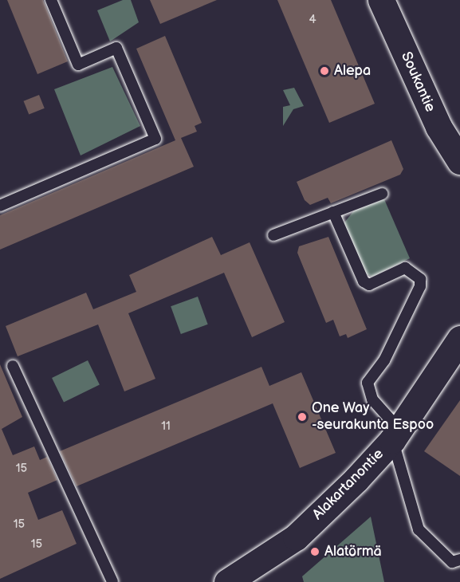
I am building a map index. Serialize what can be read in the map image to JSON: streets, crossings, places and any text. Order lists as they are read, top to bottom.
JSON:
{
  "streets": {
    "street": ["Soukantie", "Alakartanontie"]
  },
  "places": ["Alepa", "One Way -seurakunta Espoo", "Alatörmä"],
  "house_numbers": [
    "4",
    "11",
    "15",
    "15",
    "15"
  ]
}
